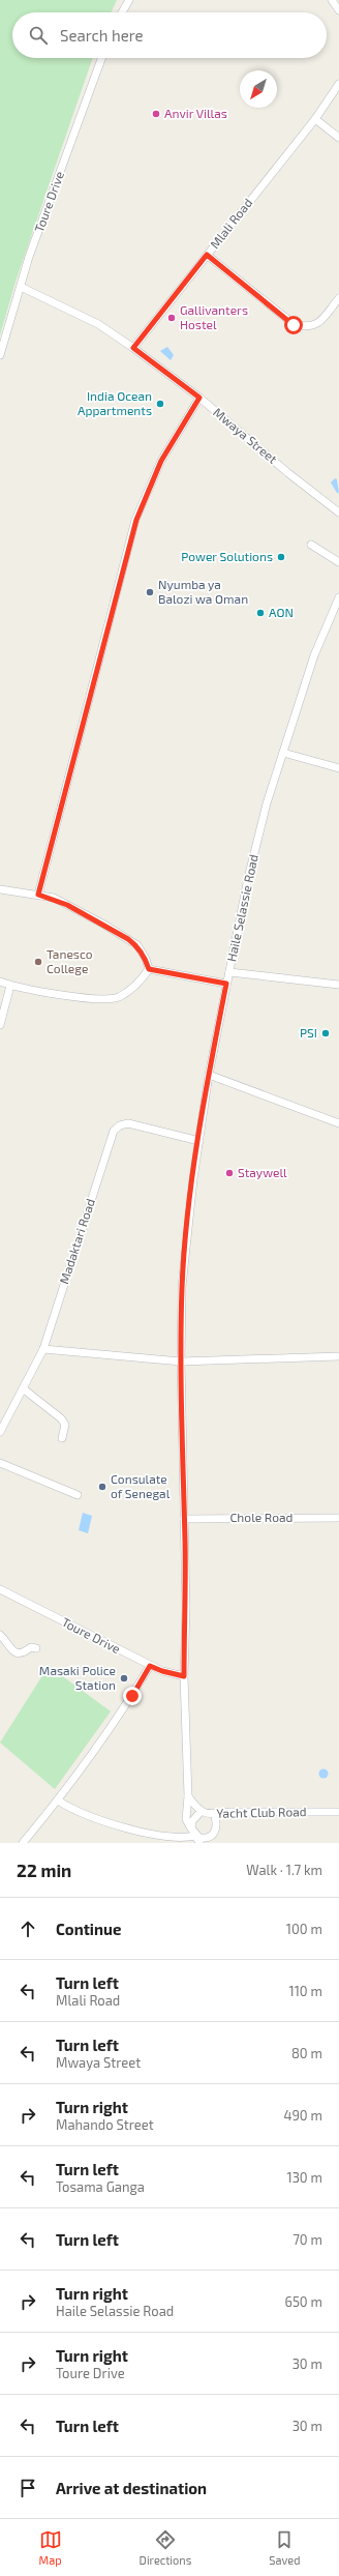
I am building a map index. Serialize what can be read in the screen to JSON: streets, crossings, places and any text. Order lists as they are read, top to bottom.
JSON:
{
  "streets": {
    "street": [
      "Toure Drive",
      "Mlali Road",
      "Mwaya Street",
      "Haile Selassie Road",
      "Madaktari Road",
      "Chole Road",
      "Yacht Club Road"
    ]
  },
  "crossings": [
    ["Toure Drive", "Mwaya Street"],
    ["Toure Drive", "Haile Selassie Road"],
    ["Mlali Road", "Mwaya Street"],
    ["Haile Selassie Road", "Madaktari Road"],
    ["Haile Selassie Road", "Chole Road"],
    ["Haile Selassie Road", "Yacht Club Road"]
  ],
  "places": [
    "Anvir Villas",
    "Gallivanters Hostel",
    "India Ocean Appartments",
    "Power Solutions",
    "Nyumba ya Balozi wa Oman",
    "AON",
    "Tanesco College",
    "PSI",
    "Staywell",
    "Consulate of Senegal",
    "Masaki Police Station"
  ],
  "north": "bottom left",
  "page": {
    "search": "Search here",
    "heading": ["22 min", "Walk · 1.7 km"],
    "list": [
      ["Continue", "100 m"],
      ["Turn left", "Mlali Road", "110 m"],
      ["Turn left", "Mwaya Street", "80 m"],
      ["Turn right", "Mahando Street", "490 m"],
      ["Turn left", "Tosama Ganga", "130 m"],
      ["Turn left", "70 m"],
      ["Turn right", "Haile Selassie Road", "650 m"],
      ["Turn right", "Toure Drive", "30 m"],
      ["Turn left", "30 m"],
      "Arrive at destination"
    ],
    "nav": ["Map", "Directions", "Saved"]
  }
}
